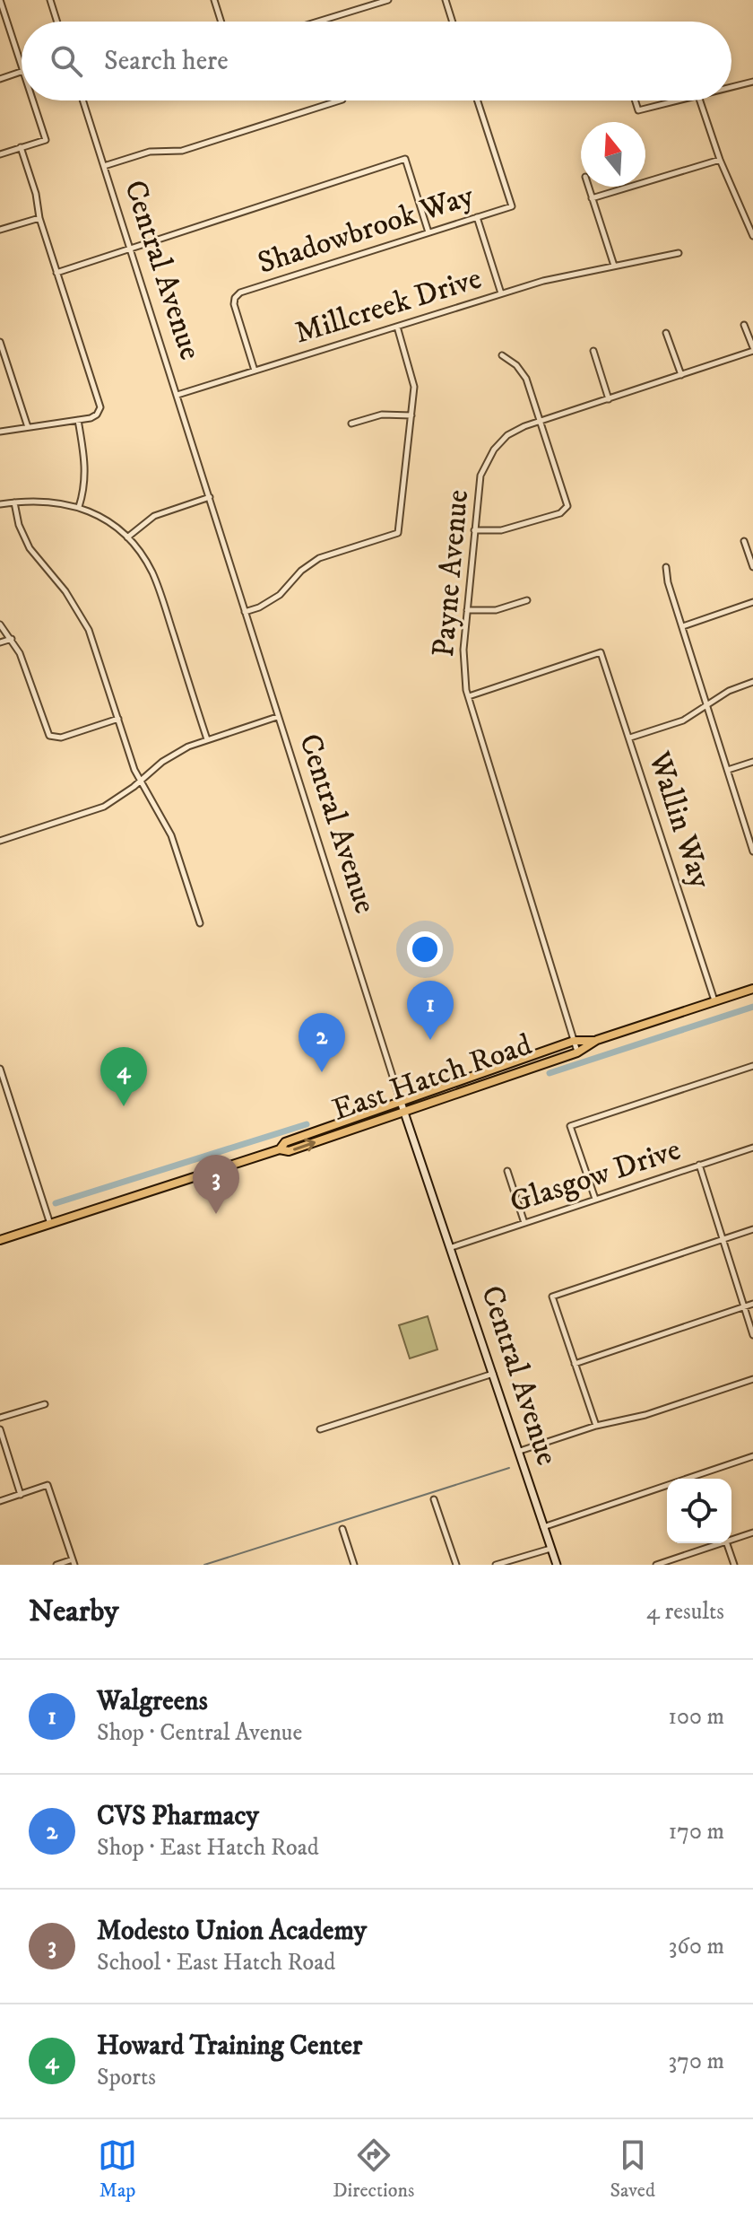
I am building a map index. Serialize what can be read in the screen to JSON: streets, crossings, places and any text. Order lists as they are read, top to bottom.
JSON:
{
  "streets": {
    "main road": ["East Hatch Road"],
    "street": [
      "Shadowbrook Way",
      "Central Avenue",
      "Millcreek Drive",
      "Payne Avenue",
      "Wallin Way",
      "Glasgow Drive"
    ]
  },
  "crossings": [
    ["Shadowbrook Way", "Millcreek Drive"],
    ["Central Avenue", "Millcreek Drive"],
    ["Central Avenue", "East Hatch Road"],
    ["Central Avenue", "Glasgow Drive"],
    ["Payne Avenue", "Wallin Way"],
    ["Payne Avenue", "East Hatch Road"],
    ["Wallin Way", "East Hatch Road"]
  ],
  "north": "top",
  "page": {
    "search": "Search here",
    "pins": [
      "1",
      "2",
      "4",
      "3"
    ],
    "heading": ["Nearby", "4 results"],
    "list": [
      {
        "mark": "1",
        "name": "Walgreens",
        "note": "Shop · Central Avenue",
        "value": "100 m"
      },
      {
        "mark": "2",
        "name": "CVS Pharmacy",
        "note": "Shop · East Hatch Road",
        "value": "170 m"
      },
      {
        "mark": "3",
        "name": "Modesto Union Academy",
        "note": "School · East Hatch Road",
        "value": "360 m"
      },
      {
        "mark": "4",
        "name": "Howard Training Center",
        "note": "Sports",
        "value": "370 m"
      }
    ],
    "nav": ["Map", "Directions", "Saved"]
  }
}
